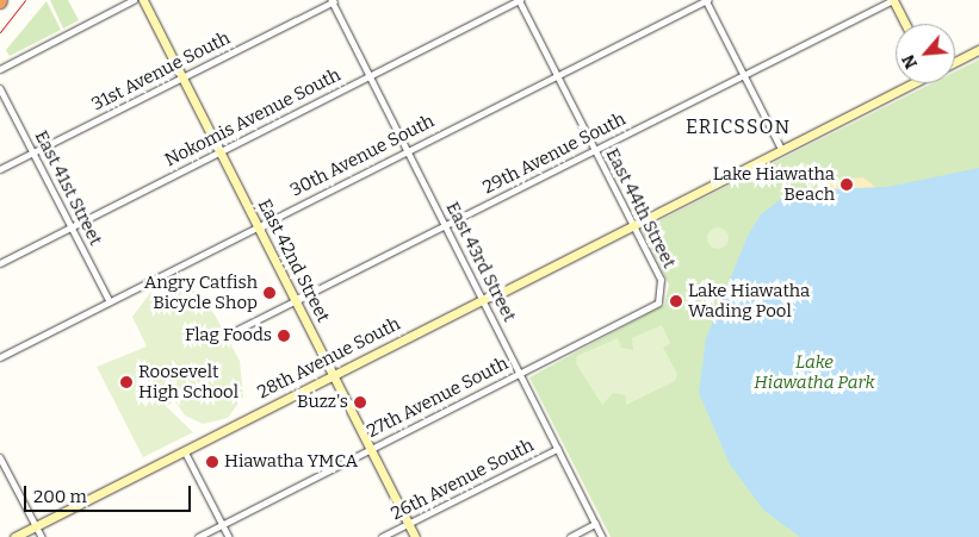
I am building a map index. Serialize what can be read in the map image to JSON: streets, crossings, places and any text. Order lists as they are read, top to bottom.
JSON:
{
  "streets": {
    "street": [
      "31st Avenue South",
      "Nokomis Avenue South",
      "29th Avenue South",
      "30th Avenue South",
      "East 41st Street",
      "East 44th Street",
      "East 42nd Street",
      "East 43rd Street",
      "28th Avenue South",
      "27th Avenue South",
      "26th Avenue South"
    ]
  },
  "crossings": [
    ["31st Avenue South", "East 41st Street"],
    ["31st Avenue South", "East 42nd Street"],
    ["31st Avenue South", "East 43rd Street"],
    ["Nokomis Avenue South", "East 41st Street"],
    ["Nokomis Avenue South", "East 44th Street"],
    ["Nokomis Avenue South", "East 42nd Street"],
    ["Nokomis Avenue South", "East 43rd Street"],
    ["29th Avenue South", "East 44th Street"],
    ["29th Avenue South", "East 42nd Street"],
    ["29th Avenue South", "East 43rd Street"],
    ["30th Avenue South", "East 41st Street"],
    ["30th Avenue South", "East 44th Street"],
    ["30th Avenue South", "East 42nd Street"],
    ["30th Avenue South", "East 43rd Street"],
    ["East 44th Street", "28th Avenue South"],
    ["East 44th Street", "27th Avenue South"],
    ["East 42nd Street", "28th Avenue South"],
    ["East 42nd Street", "27th Avenue South"],
    ["East 42nd Street", "26th Avenue South"],
    ["East 43rd Street", "28th Avenue South"],
    ["East 43rd Street", "27th Avenue South"],
    ["East 43rd Street", "26th Avenue South"]
  ],
  "districts": ["ERICSSON"],
  "parks": ["Lake Hiawatha Park"],
  "places": [
    "Lake Hiawatha Beach",
    "Angry Catfish Bicycle Shop",
    "Lake Hiawatha Wading Pool",
    "Flag Foods",
    "Roosevelt High School",
    "Buzz's",
    "Hiawatha YMCA"
  ],
  "scale_bar": "200 m",
  "north": "bottom left"
}
